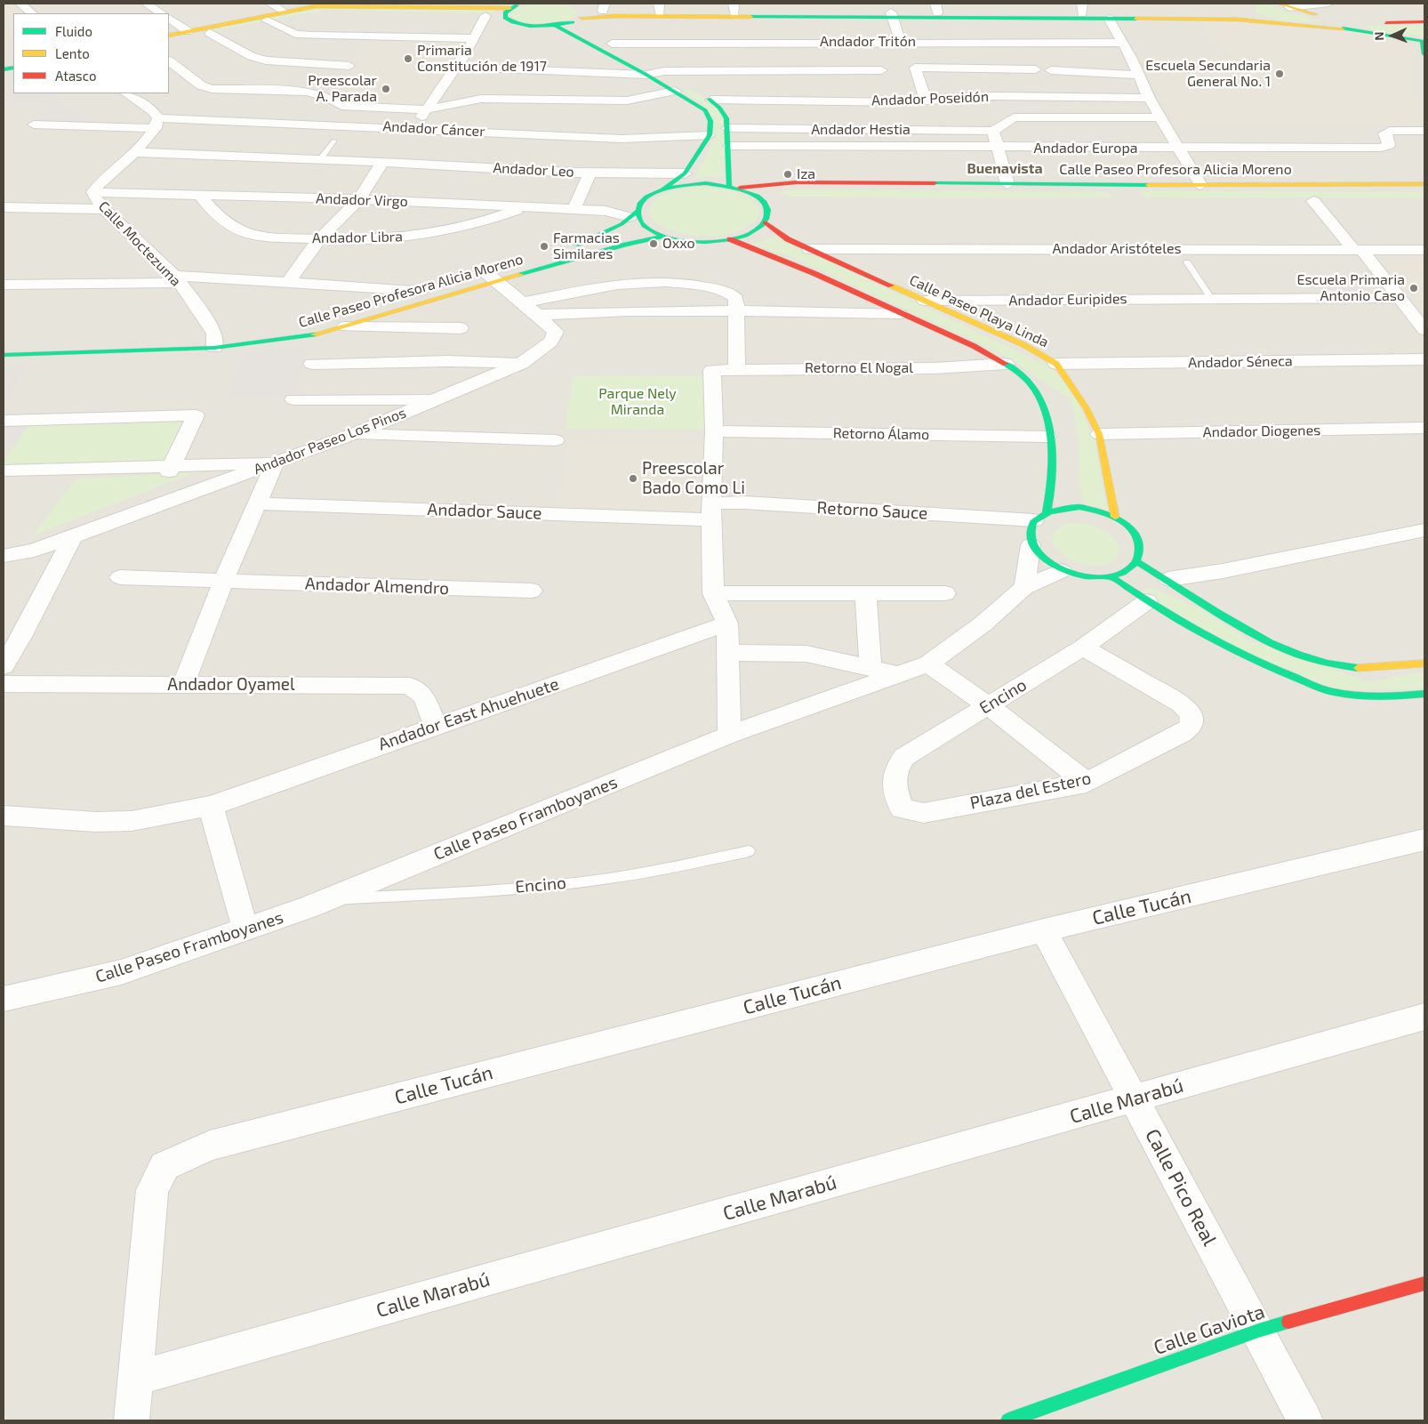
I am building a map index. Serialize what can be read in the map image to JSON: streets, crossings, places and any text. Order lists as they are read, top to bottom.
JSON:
{
  "streets": {
    "street": [
      "Andador Tritón",
      "Andador Poseidón",
      "Andador Cáncer",
      "Andador Hestia",
      "Andador Europa",
      "Andador Leo",
      "Calle Paseo Profesora Alicia Moreno",
      "Andador Virgo",
      "Andador Libra",
      "Calle Moctezuma",
      "Andador Aristóteles",
      "Andador Euripides",
      "Calle Paseo Playa Linda",
      "Andador Séneca",
      "Retorno El Nogal",
      "Andador Diogenes",
      "Retorno Álamo",
      "Andador Paseo Los Pinos",
      "Retorno Sauce",
      "Andador Sauce",
      "Andador Almendro",
      "Andador Oyamel",
      "Encino",
      "Andador East Ahuehuete",
      "Plaza del Estero",
      "Calle Paseo Framboyanes",
      "Calle Tucán",
      "Calle Marabú",
      "Calle Pico Real",
      "Calle Gaviota"
    ]
  },
  "crossings": [
    ["Andador Cáncer", "Calle Moctezuma"],
    ["Andador Leo", "Calle Moctezuma"],
    ["Calle Paseo Profesora Alicia Moreno", "Andador Paseo Los Pinos"],
    ["Andador Virgo", "Andador Libra"],
    ["Andador Virgo", "Calle Moctezuma"],
    ["Andador Aristóteles", "Calle Paseo Playa Linda"],
    ["Andador Euripides", "Calle Paseo Playa Linda"],
    ["Calle Paseo Playa Linda", "Andador Séneca"],
    ["Calle Paseo Playa Linda", "Retorno El Nogal"],
    ["Calle Paseo Playa Linda", "Andador Diogenes"],
    ["Calle Paseo Playa Linda", "Retorno Álamo"],
    ["Calle Paseo Playa Linda", "Retorno Sauce"],
    ["Calle Paseo Playa Linda", "Calle Paseo Framboyanes"],
    ["Retorno El Nogal", "Retorno Álamo"],
    ["Retorno Sauce", "Andador Sauce"],
    ["Retorno Sauce", "Calle Paseo Framboyanes"],
    ["Andador Oyamel", "Andador East Ahuehuete"],
    ["Encino", "Plaza del Estero"],
    ["Encino", "Calle Paseo Framboyanes"],
    ["Calle Tucán", "Calle Marabú"],
    ["Calle Tucán", "Calle Pico Real"],
    ["Calle Marabú", "Calle Pico Real"],
    ["Calle Pico Real", "Calle Gaviota"]
  ],
  "districts": ["Buenavista"],
  "parks": ["Parque Nely Miranda"],
  "places": [
    "Primaria Constitución de 1917",
    "Escuela Secundaria General No. 1",
    "Preescolar A. Parada",
    "Iza",
    "Oxxo",
    "Farmacias Similares",
    "Escuela Primaria Antonio Caso",
    "Preescolar Bado Como Li"
  ],
  "legend": ["Fluido", "Lento", "Atasco"],
  "north": "left"
}
